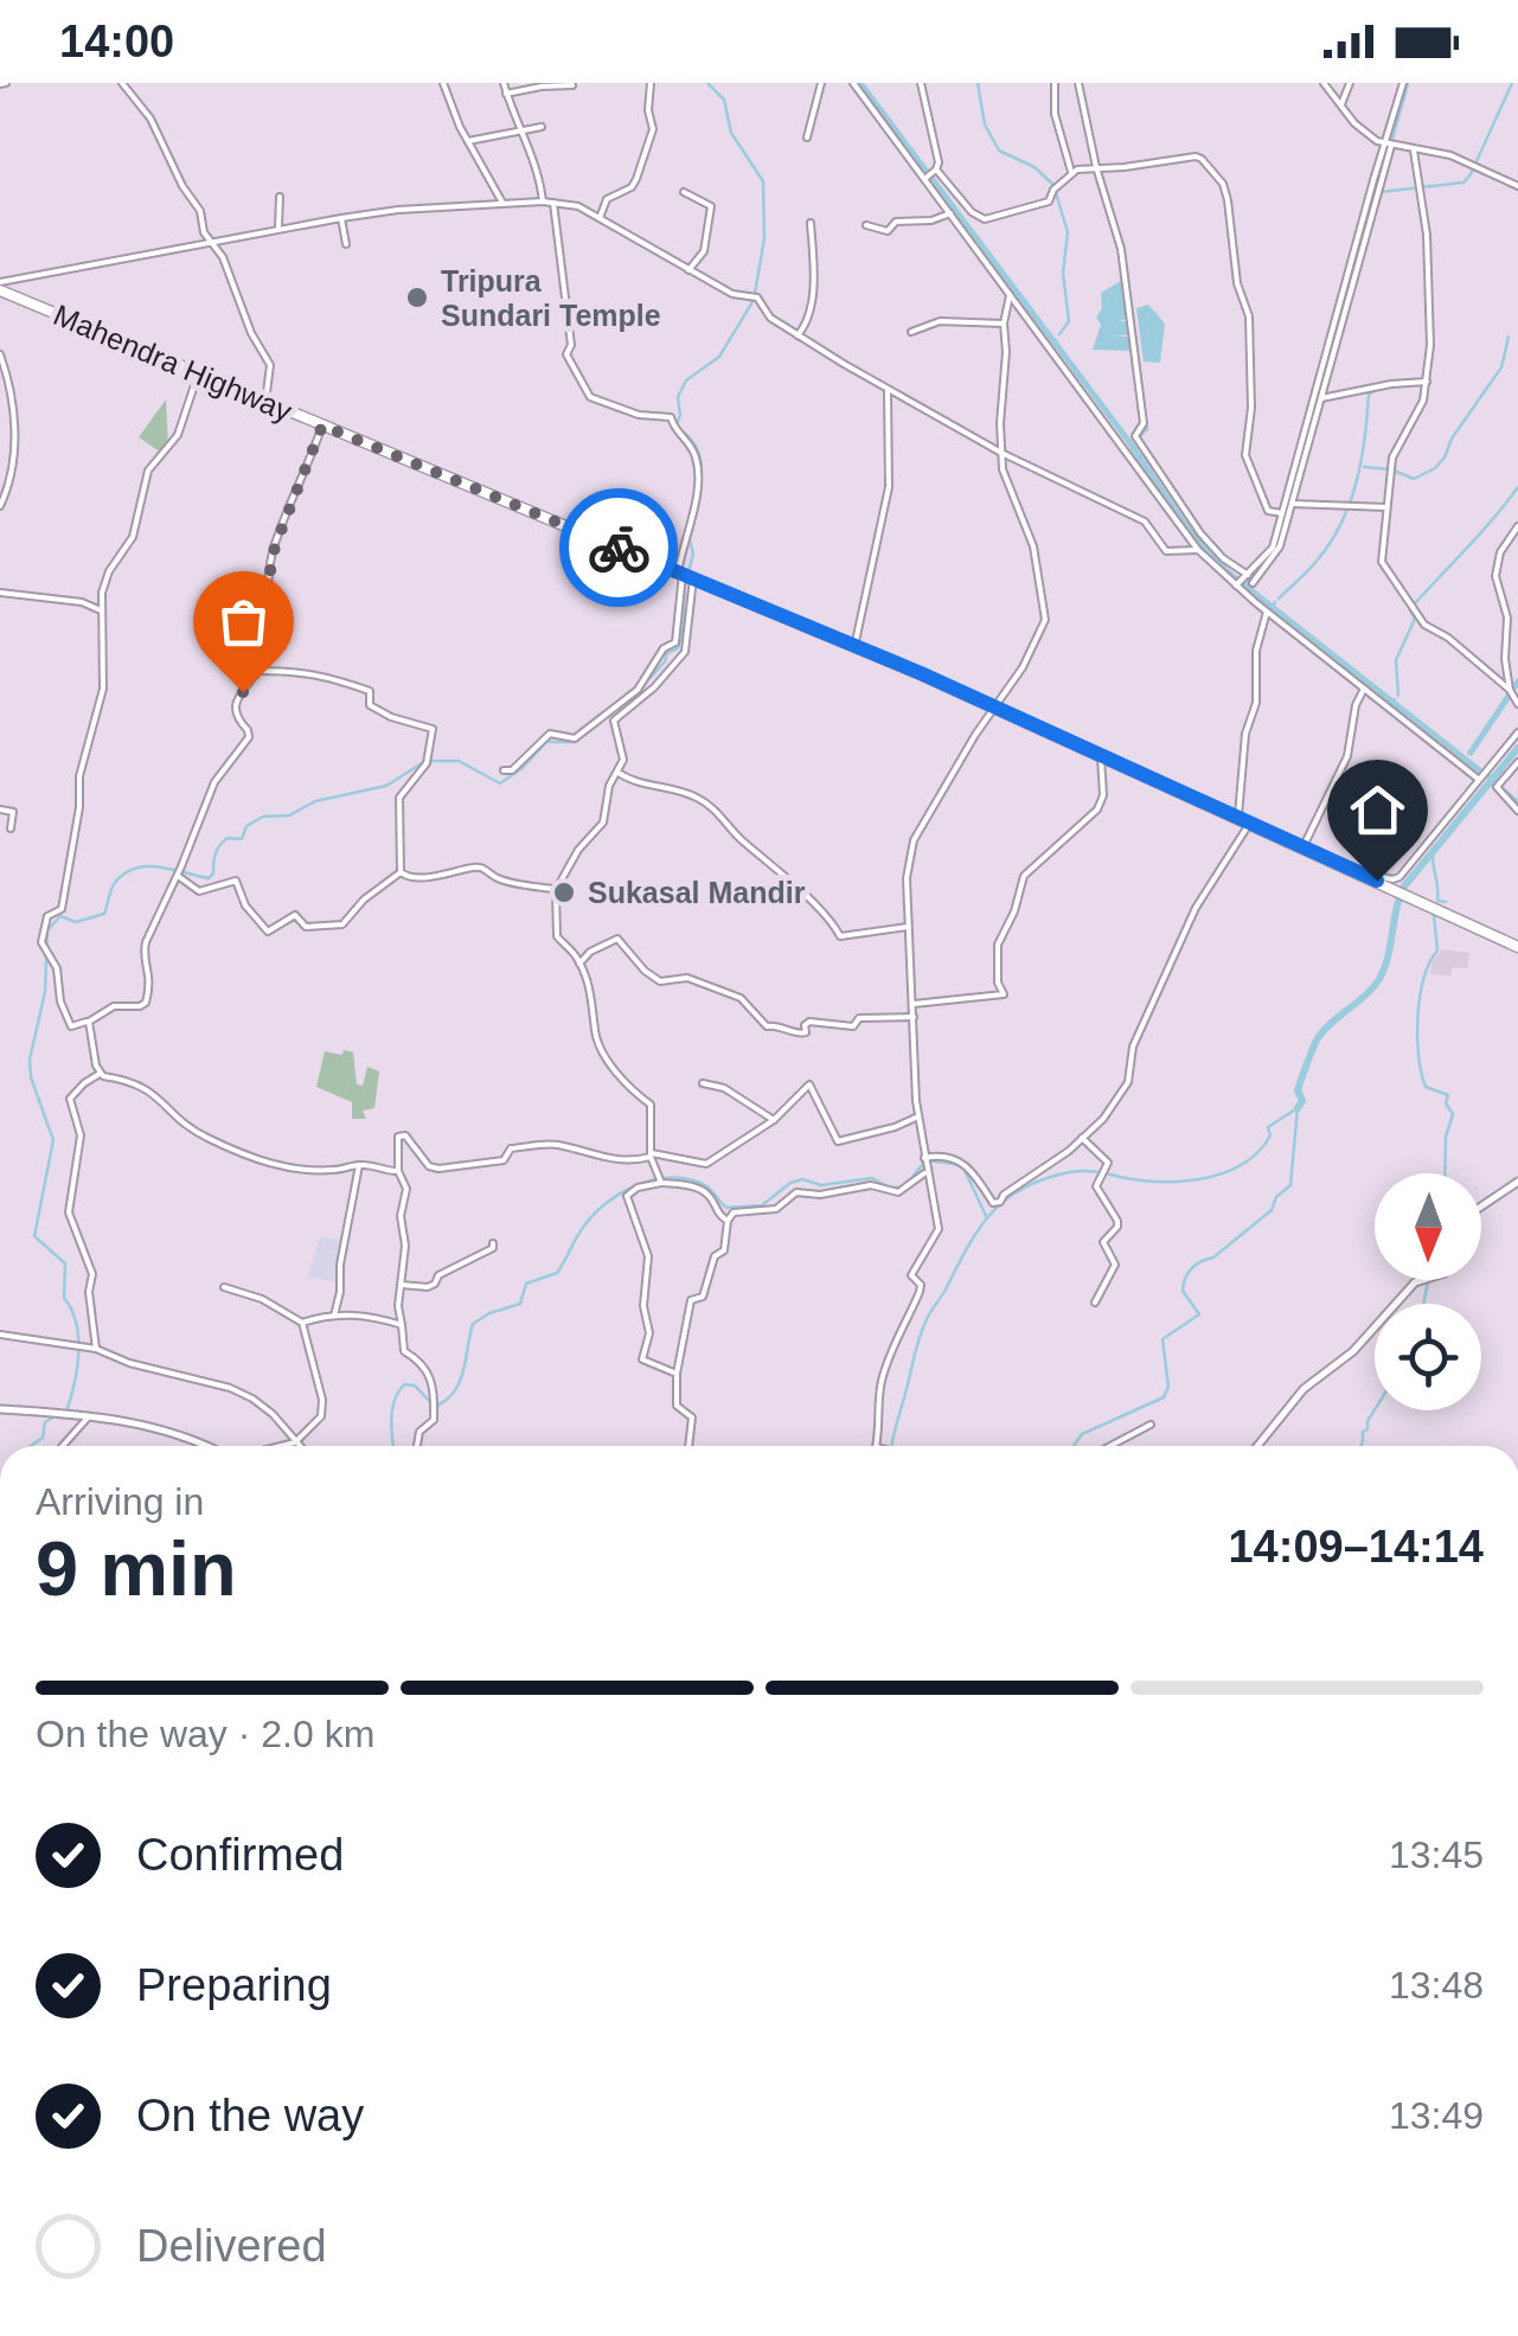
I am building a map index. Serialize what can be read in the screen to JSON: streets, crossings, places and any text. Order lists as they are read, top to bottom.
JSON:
{
  "streets": {
    "highway": ["Mahendra Highway"]
  },
  "places": ["Tripura Sundari Temple", "Sukasal Mandir"],
  "north": "bottom",
  "page": {
    "status": "14:00",
    "heading": ["9 min", "Arriving in", "14:09–14:14"],
    "bar": "On the way · 2.0 km",
    "list": [
      ["Confirmed", "13:45"],
      ["Preparing", "13:48"],
      ["On the way", "13:49"],
      "Delivered"
    ]
  }
}
